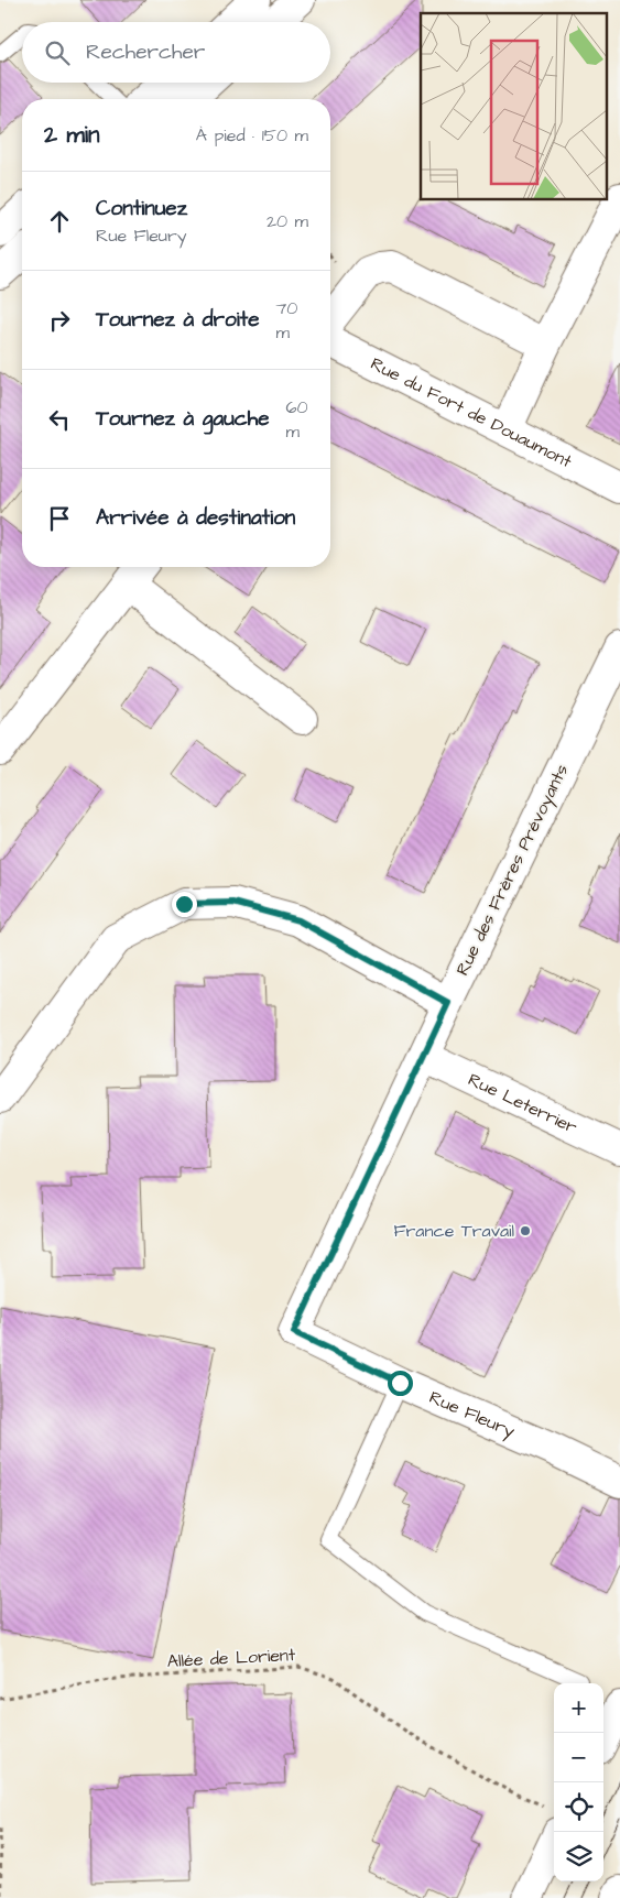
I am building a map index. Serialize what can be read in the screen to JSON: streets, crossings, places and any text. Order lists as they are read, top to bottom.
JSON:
{
  "streets": {
    "street": [
      "Rue du Fort de Douaumont",
      "Rue des Frères Prévoyants",
      "Rue Leterrier",
      "Rue Fleury"
    ],
    "path": ["Allée de Lorient"]
  },
  "crossings": [
    ["Rue des Frères Prévoyants", "Rue Leterrier"],
    ["Rue des Frères Prévoyants", "Rue Fleury"]
  ],
  "places": ["France Travail"],
  "page": {
    "search": "Rechercher",
    "heading": ["2 min", "À pied · 150 m"],
    "list": [
      ["Continuez", "Rue Fleury", "20 m"],
      ["Tournez à droite", "70 m"],
      ["Tournez à gauche", "60 m"],
      "Arrivée à destination"
    ],
    "map_buttons": ["+", "−"]
  }
}
